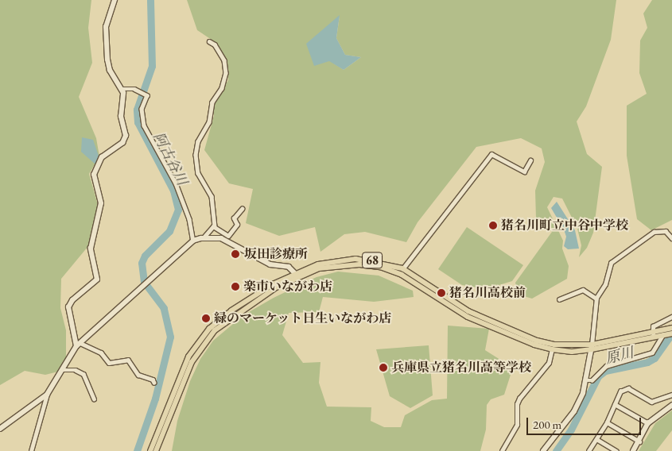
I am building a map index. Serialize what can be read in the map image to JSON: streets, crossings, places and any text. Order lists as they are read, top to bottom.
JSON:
{
  "streets": {
    "main road": ["68"]
  },
  "water": ["阿古谷川", "原川"],
  "places": [
    "猪名川町立中谷中学校",
    "坂田診療所",
    "楽市いながわ店",
    "猪名川高校前",
    "緑のマーケット日生いながわ店",
    "兵庫県立猪名川高等学校"
  ],
  "scale_bar": "200 m"
}
